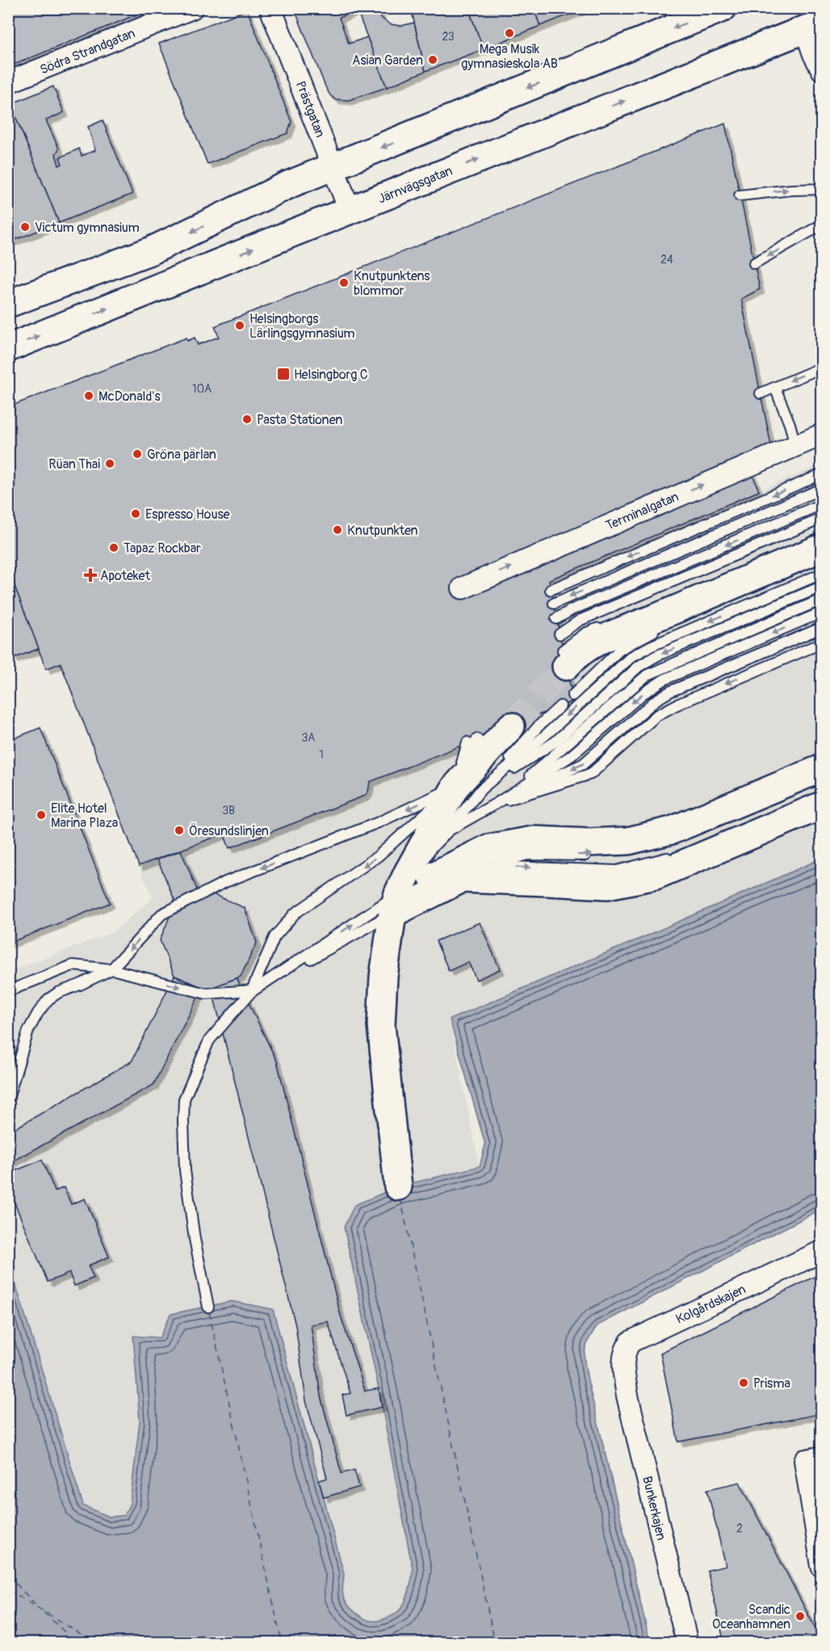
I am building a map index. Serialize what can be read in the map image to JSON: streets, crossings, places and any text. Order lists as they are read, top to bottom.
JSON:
{
  "streets": {
    "main road": ["Järnvägsgatan"],
    "street": [
      "Södra Strandgatan",
      "Prästgatan",
      "Terminalgatan",
      "Kolgårdskajen",
      "Bunkerkajen"
    ]
  },
  "crossings": [
    ["Prästgatan", "Järnvägsgatan"],
    ["Kolgårdskajen", "Bunkerkajen"]
  ],
  "one_way": ["Terminalgatan"],
  "places": {
    "other": [
      "Mega Musik gymnasieskola AB",
      "Asian Garden",
      "Victum gymnasium",
      "Knutpunktens blommor",
      "Helsingborgs Lärlingsgymnasium",
      "McDonald's",
      "Pasta Stationen",
      "Gröna pärlan",
      "Rüan Thai",
      "Espresso House",
      "Knutpunkten",
      "Tapaz Rockbar",
      "Elite Hotel Marina Plaza",
      "Öresundslinjen",
      "Prisma",
      "Scandic Oceanhamnen"
    ],
    "transit": ["Helsingborg C"],
    "health": ["Apoteket"]
  },
  "house_numbers": [
    "23",
    "24",
    "10A",
    "3A",
    "1",
    "3B",
    "2"
  ]
}
